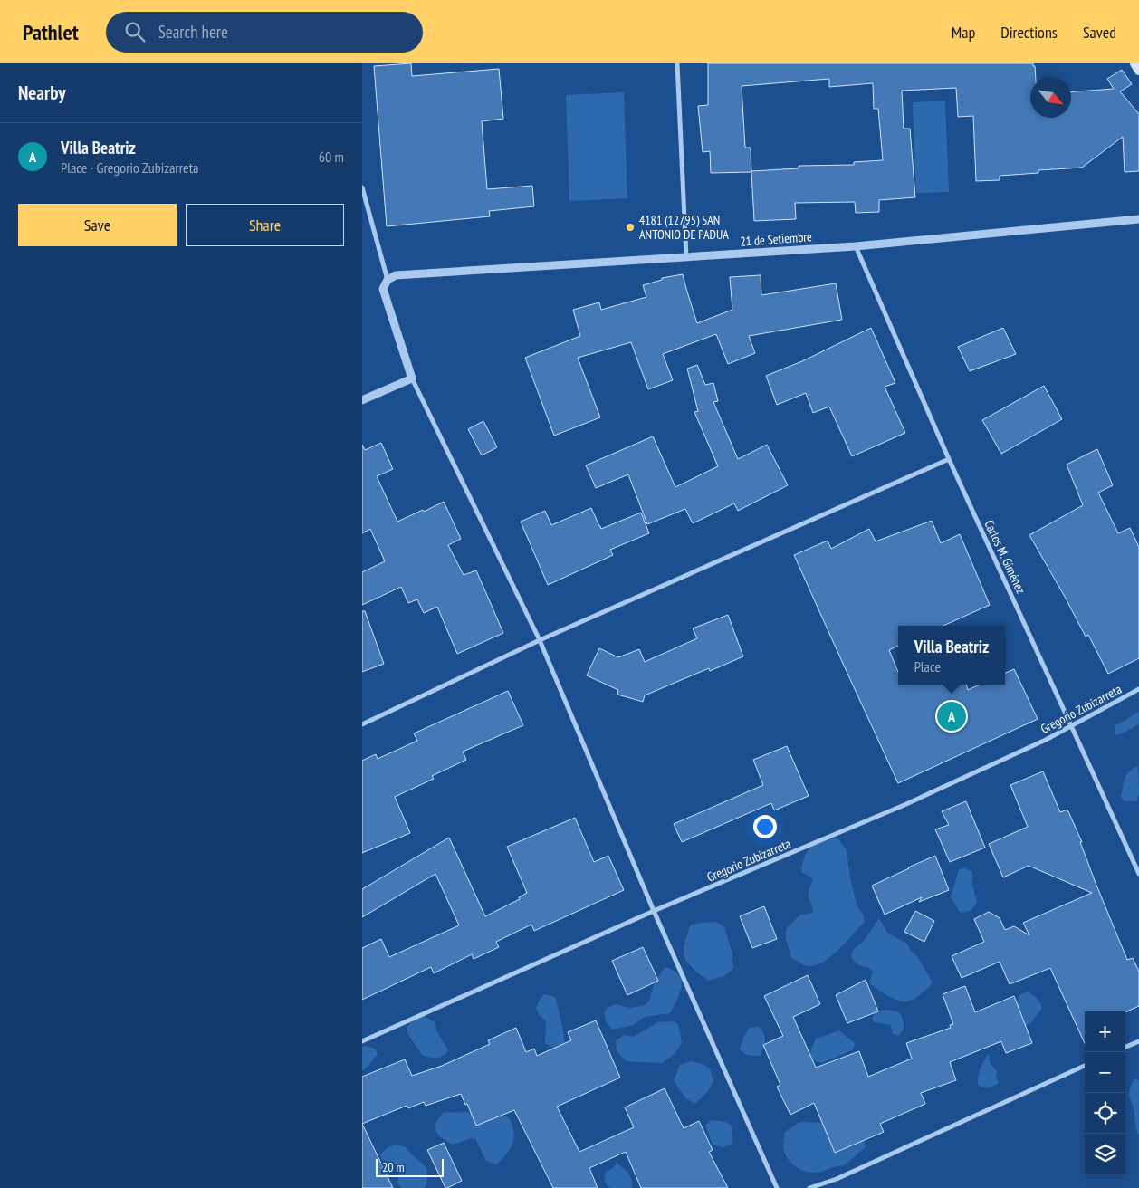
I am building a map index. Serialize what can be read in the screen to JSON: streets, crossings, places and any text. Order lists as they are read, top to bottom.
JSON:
{
  "streets": {
    "street": ["21 de Setiembre", "Carlos M. Giménez", "Gregorio Zubizarreta"]
  },
  "crossings": [
    ["21 de Setiembre", "Carlos M. Giménez"],
    ["Carlos M. Giménez", "Gregorio Zubizarreta"]
  ],
  "places": ["4181 (12795) SAN ANTONIO DE PADUA"],
  "scale_bar": "20 m",
  "north": "bottom right",
  "page": {
    "header": "Pathlet",
    "search": "Search here",
    "nav": ["Map", "Directions", "Saved"],
    "heading": "Nearby",
    "list": [
      {
        "mark": "A",
        "name": "Villa Beatriz",
        "note": "Place · Gregorio Zubizarreta",
        "value": "60 m"
      }
    ],
    "buttons": ["Save", "Share"],
    "popup": ["Villa Beatriz", "Place"],
    "pins": "A",
    "map_buttons": ["+", "−"],
    "scale": "20 m"
  }
}
